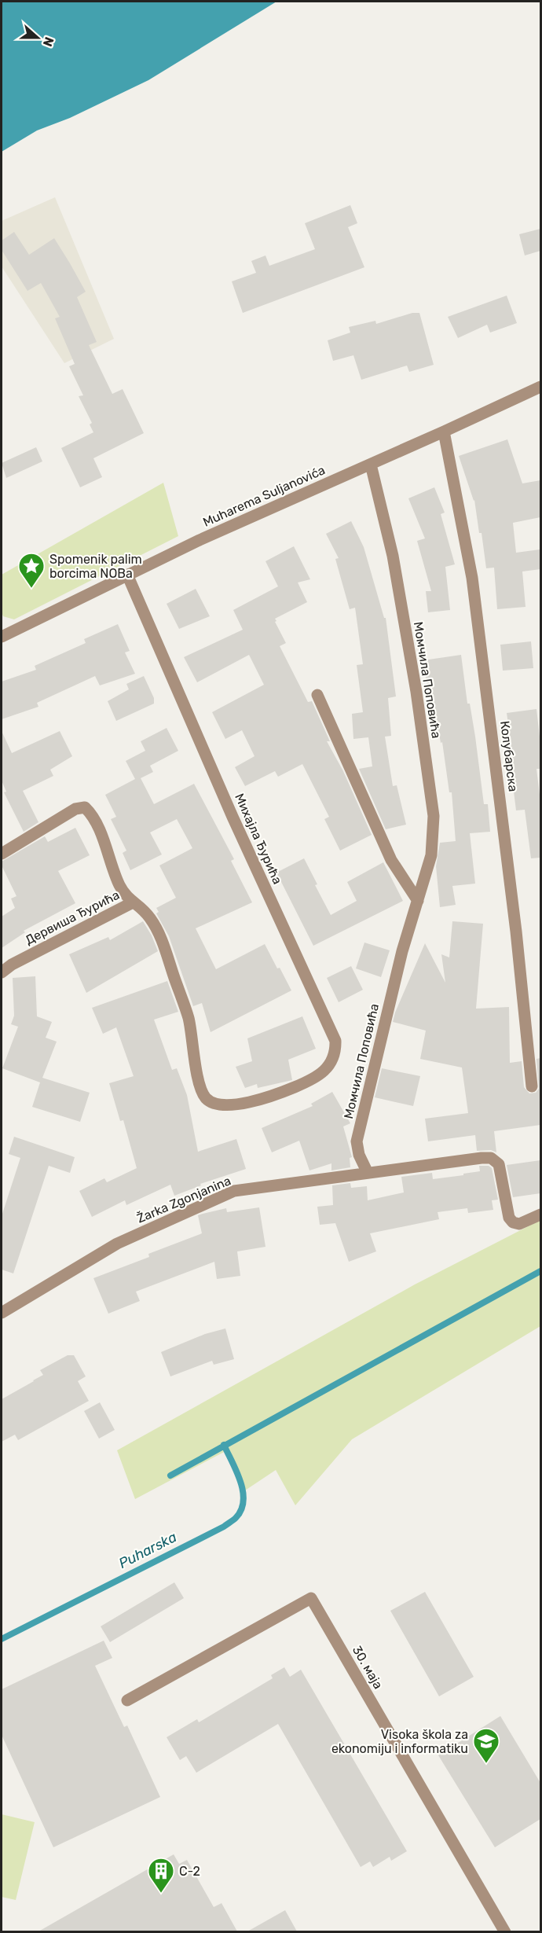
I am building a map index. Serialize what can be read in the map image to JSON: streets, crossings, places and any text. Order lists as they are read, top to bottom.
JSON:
{
  "streets": {
    "street": [
      "Muharema Suljanovića",
      "Момчила Поповића",
      "Колубарска",
      "Михајла Ђурића",
      "Дервиша Ђурића",
      "Žarka Zgonjanina",
      "30. маја"
    ]
  },
  "crossings": [
    ["Muharema Suljanovića", "Момчила Поповића"],
    ["Muharema Suljanovića", "Колубарска"],
    ["Muharema Suljanovića", "Михајла Ђурића"],
    ["Момчила Поповића", "Žarka Zgonjanina"],
    ["Михајла Ђурића", "Дервиша Ђурића"]
  ],
  "water": ["Puharska"],
  "places": {
    "place": ["Spomenik palim borcima NOBa"],
    "school or university": ["Visoka škola za ekonomiju i informatiku"],
    "building": ["C-2"]
  },
  "north": "right"
}
